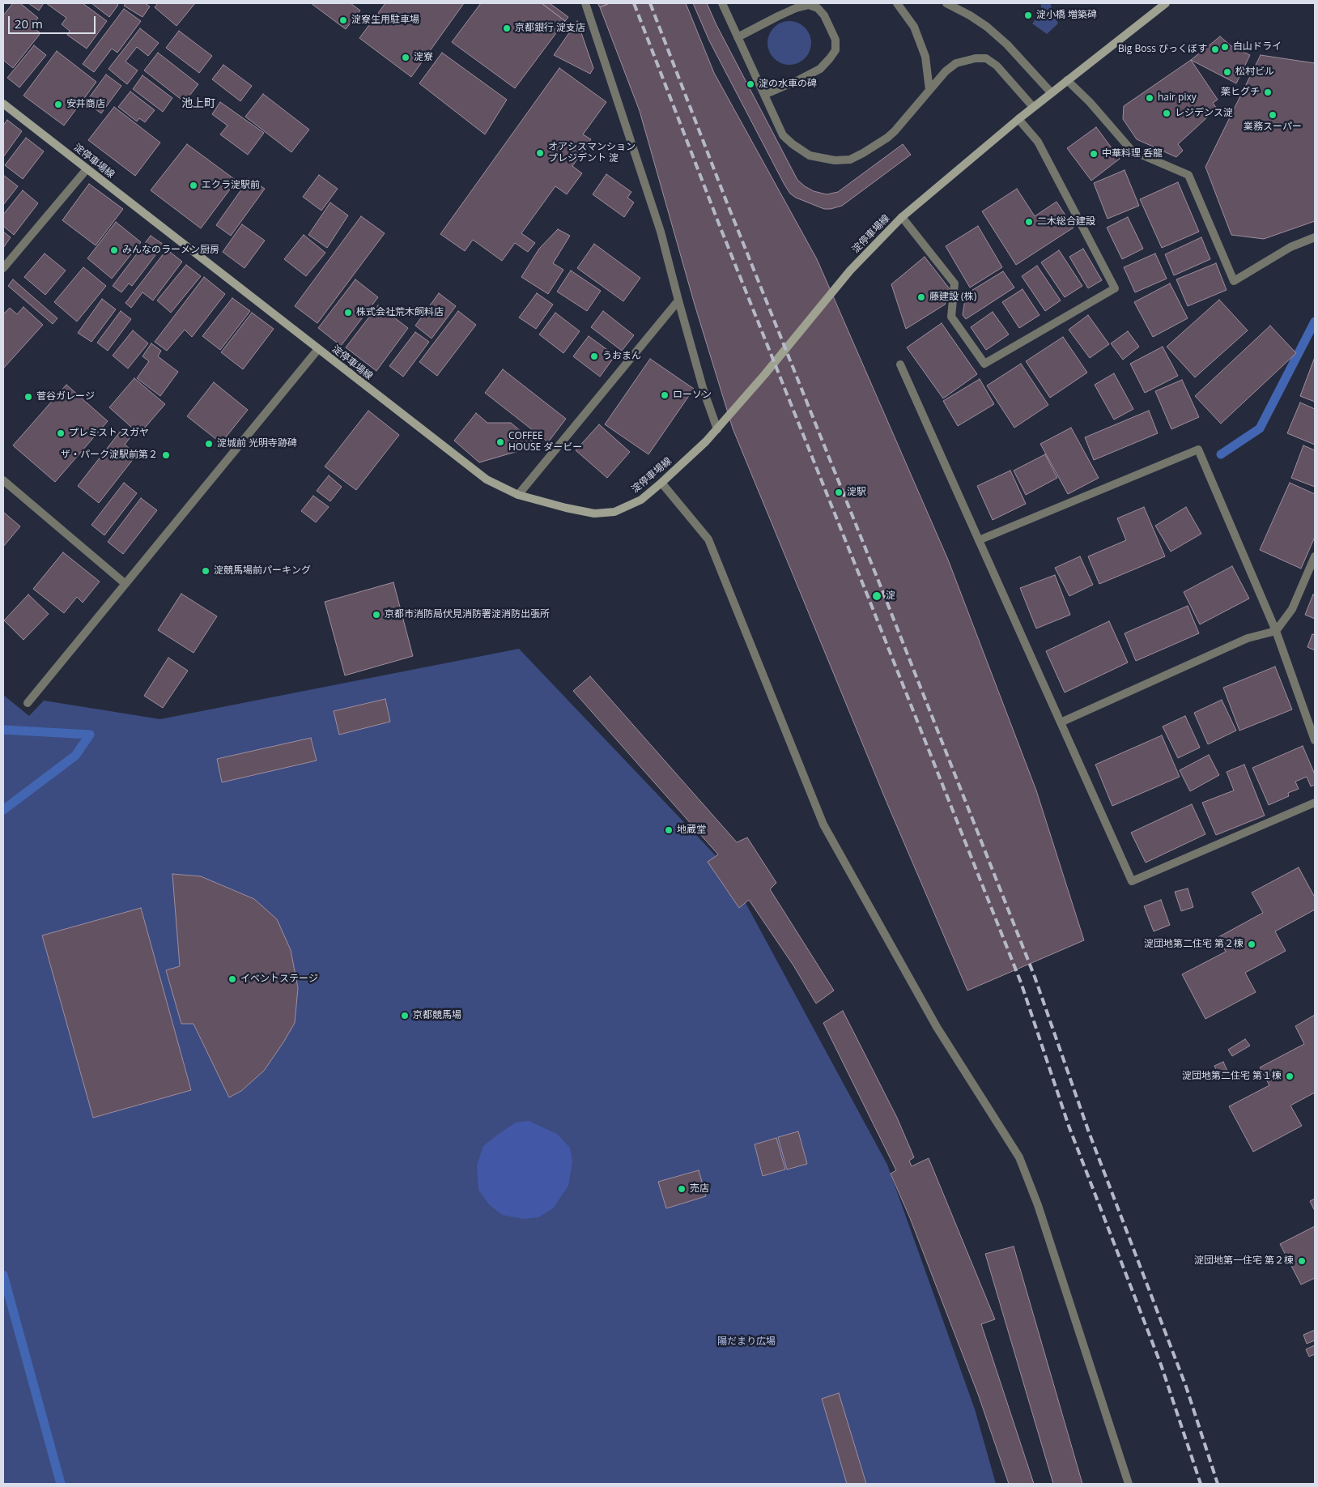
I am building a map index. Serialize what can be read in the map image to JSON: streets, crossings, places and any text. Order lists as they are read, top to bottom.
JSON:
{
  "streets": {
    "main road": ["淀停車場線"]
  },
  "districts": ["池上町"],
  "parks": ["陽だまり広場"],
  "places": [
    "淀小橋 増築碑",
    "淀寮生用駐車場",
    "京都銀行 淀支店",
    "白山ドライ",
    "Big Boss びっくぼす",
    "淀寮",
    "松村ビル",
    "淀の水車の碑",
    "薬ヒグチ",
    "hair pixy",
    "安井商店",
    "レジデンス淀",
    "業務スーパー",
    "オアシスマンション プレジデント 淀",
    "中華料理 呑龍",
    "エクラ淀駅前",
    "二木総合建設",
    "みんなのラーメン厨房",
    "藤建設 (株)",
    "株式会社荒木飼料店",
    "うおまん",
    "ローソン",
    "菅谷ガレージ",
    "プレミスト スガヤ",
    "COFFEE HOUSE ダービー",
    "淀城前 光明寺跡碑",
    "ザ・パーク淀駅前第２",
    "淀駅",
    "淀競馬場前パーキング",
    "淀",
    "京都市消防局伏見消防署淀消防出張所",
    "地蔵堂",
    "淀団地第二住宅 第２棟",
    "イベントステージ",
    "京都競馬場",
    "淀団地第二住宅 第１棟",
    "売店",
    "淀団地第一住宅 第２棟"
  ],
  "scale_bar": "20 m"
}
